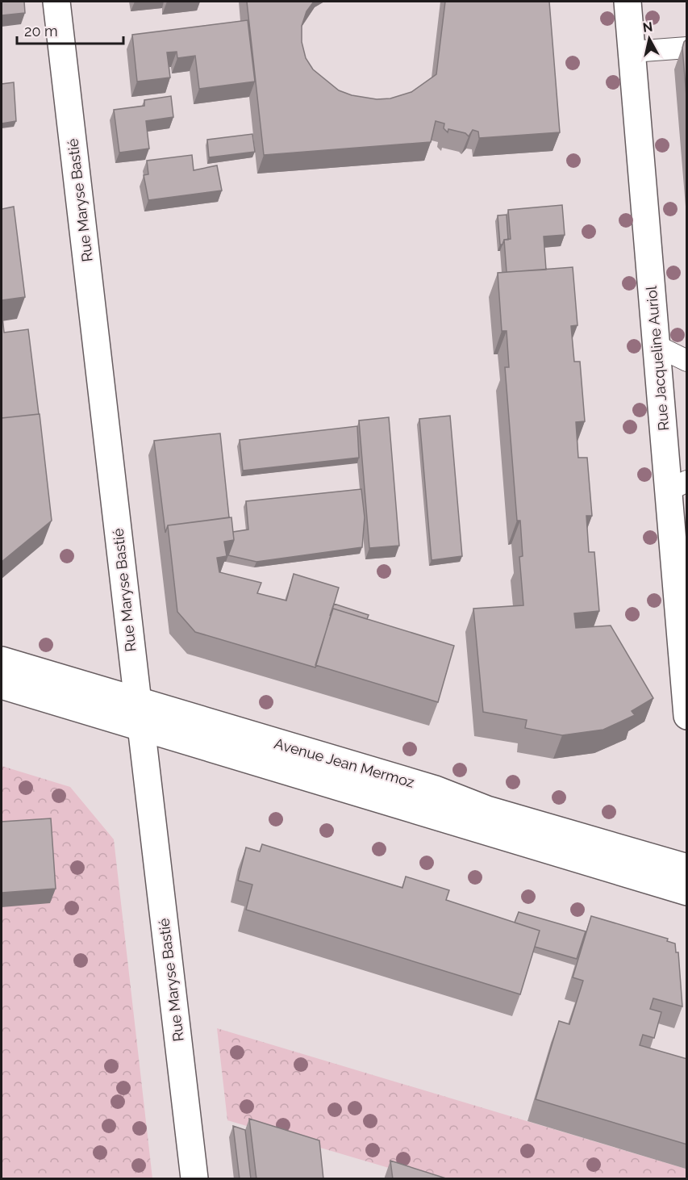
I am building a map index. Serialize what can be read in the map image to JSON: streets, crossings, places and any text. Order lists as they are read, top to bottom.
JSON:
{
  "streets": {
    "street": ["Rue Maryse Bastié", "Rue Jacqueline Auriol", "Avenue Jean Mermoz"]
  },
  "crossings": [
    ["Rue Maryse Bastié", "Avenue Jean Mermoz"]
  ],
  "scale_bar": "20 m",
  "north": "top"
}
